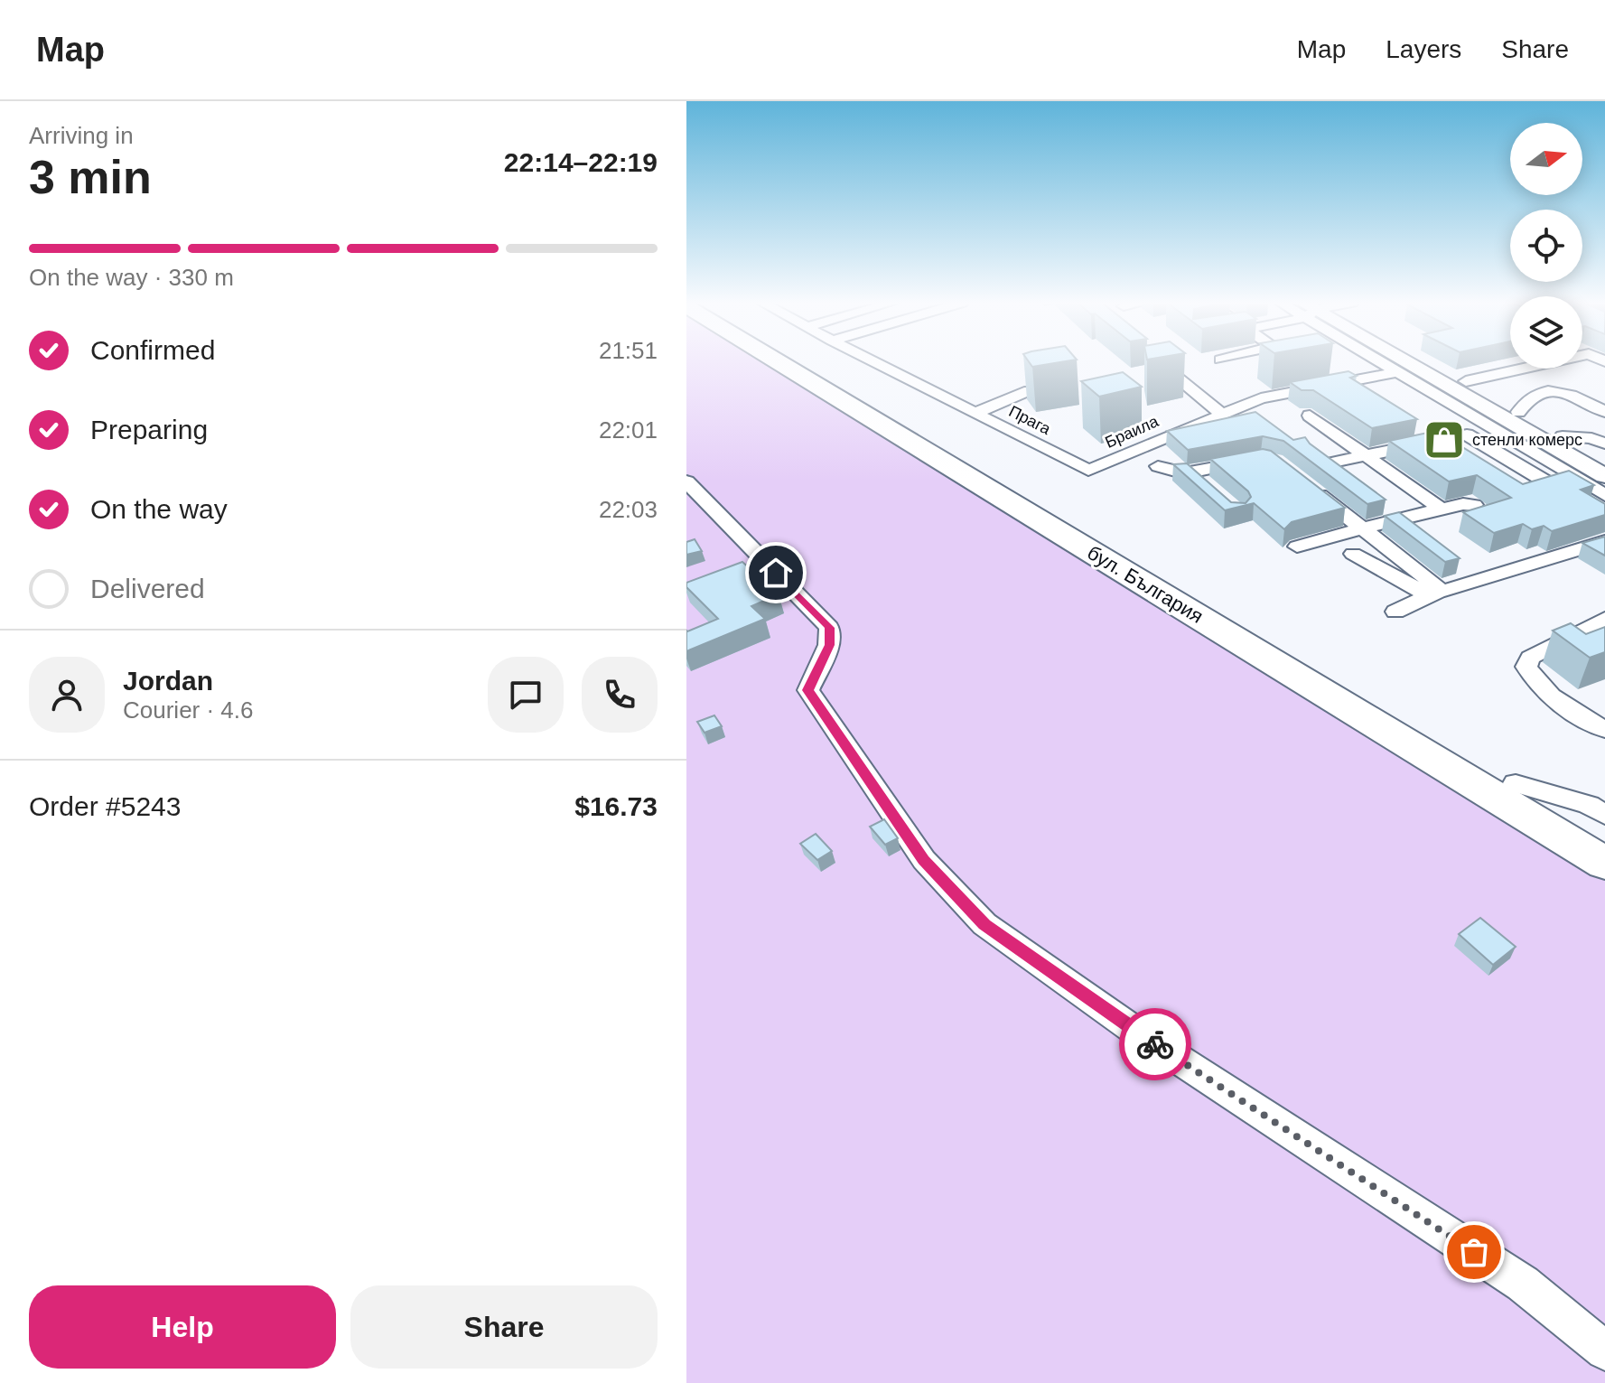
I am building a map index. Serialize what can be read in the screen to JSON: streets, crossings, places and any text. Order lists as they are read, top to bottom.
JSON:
{
  "streets": {
    "highway": ["бул. България"],
    "street": ["Прага", "Браила"]
  },
  "crossings": [
    ["Прага", "Браила"]
  ],
  "places": {
    "shop": ["стенли комерс"]
  },
  "north": "right",
  "page": {
    "header": "Map",
    "nav": ["Map", "Layers", "Share"],
    "heading": ["3 min", "Arriving in", "22:14–22:19"],
    "panel": [
      "Jordan",
      "Courier · 4.6",
      "Order #5243",
      "$16.73"
    ],
    "bar": "On the way · 330 m",
    "list": [
      ["Confirmed", "21:51"],
      ["Preparing", "22:01"],
      ["On the way", "22:03"],
      "Delivered"
    ],
    "buttons": ["Help", "Share"]
  }
}
